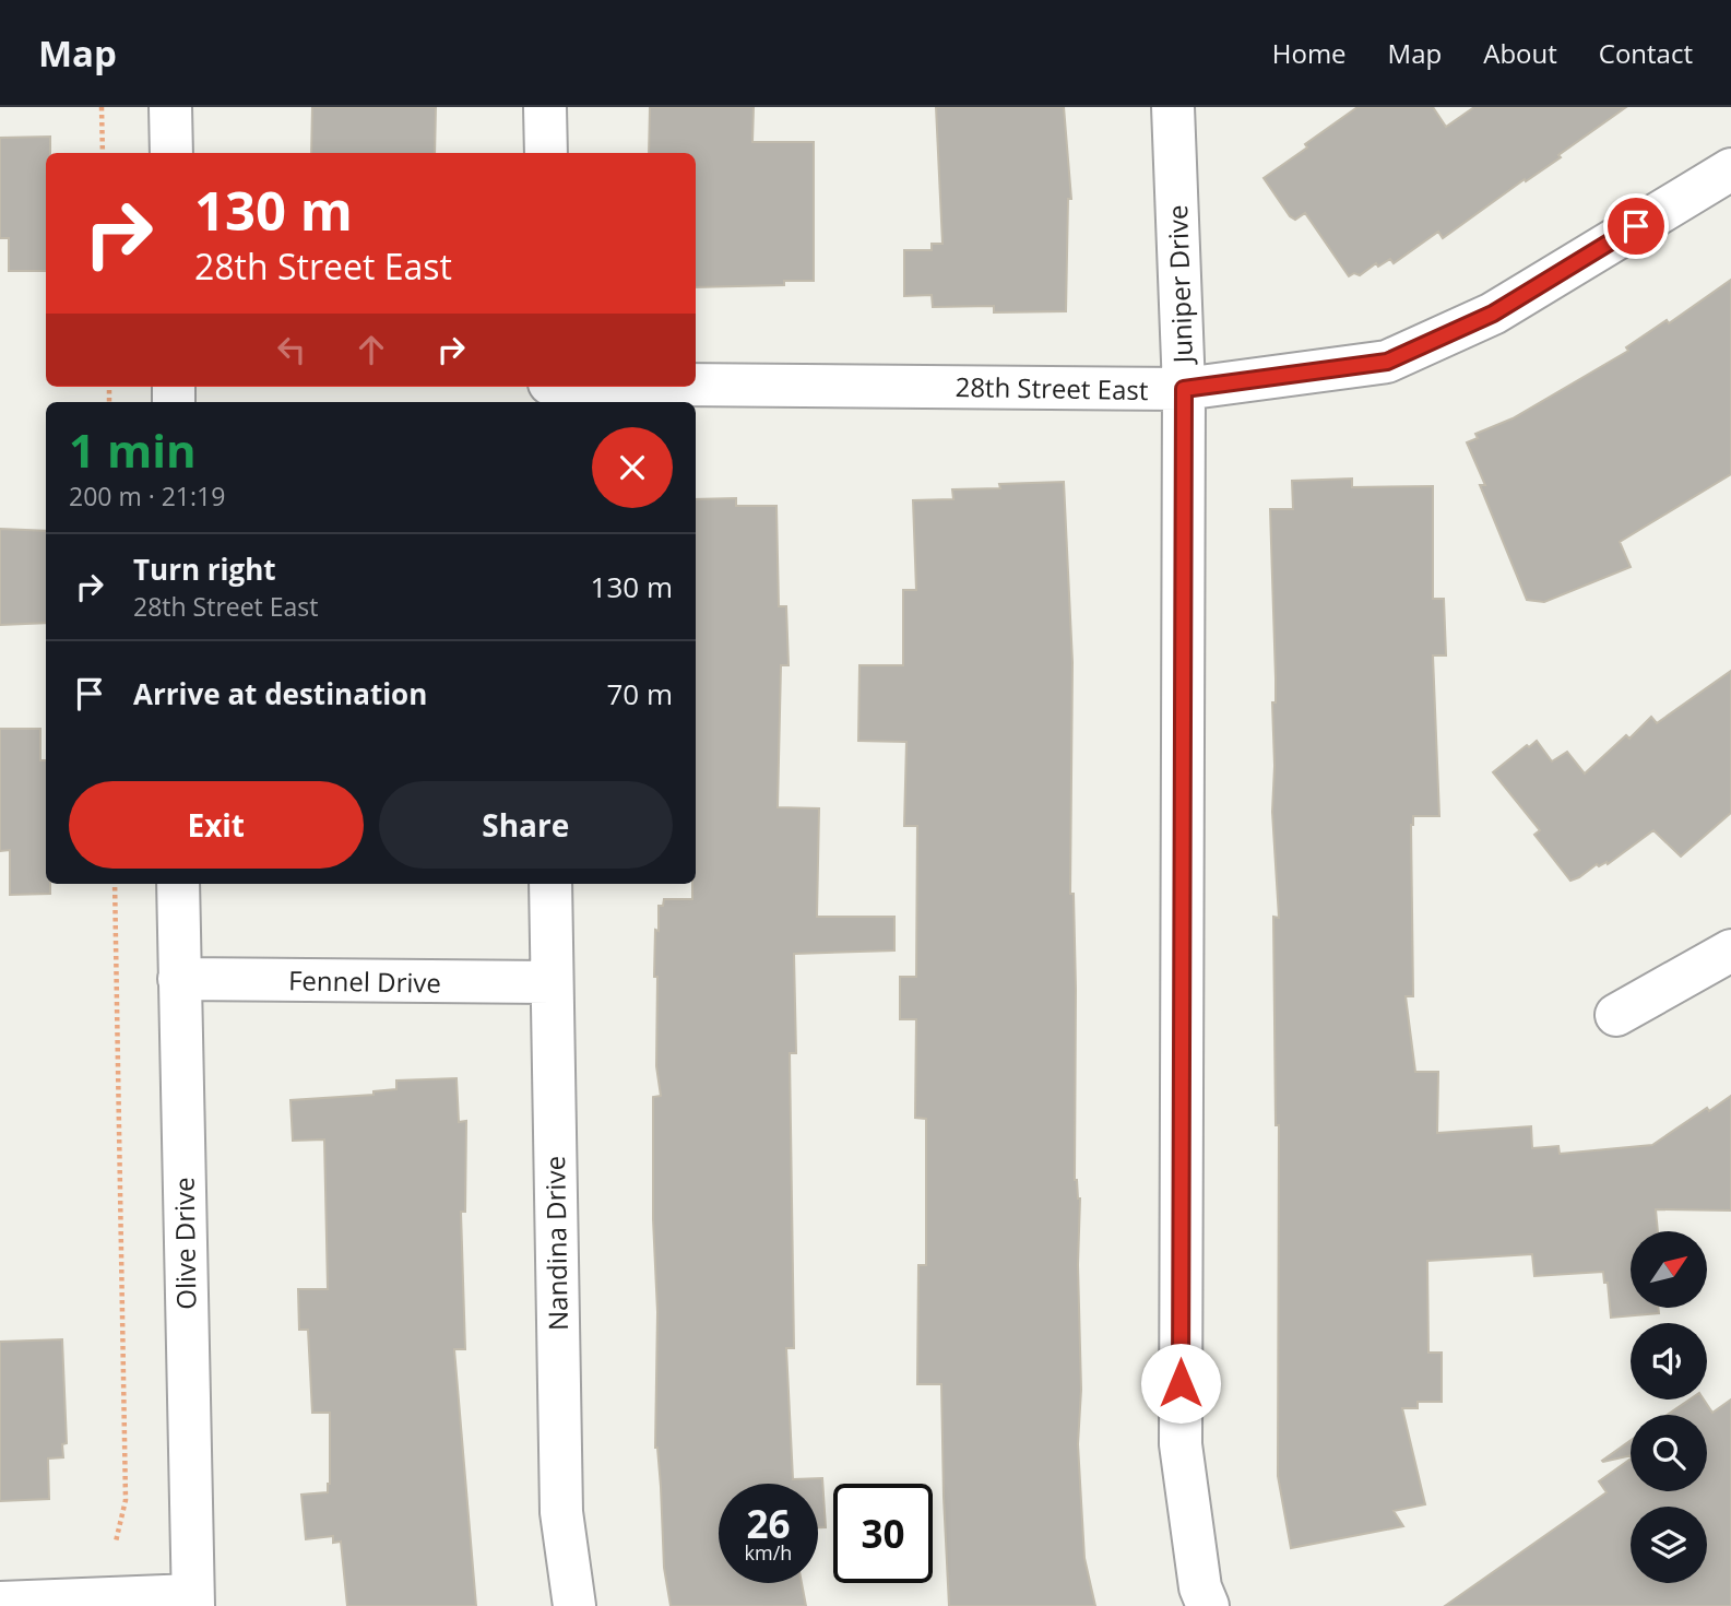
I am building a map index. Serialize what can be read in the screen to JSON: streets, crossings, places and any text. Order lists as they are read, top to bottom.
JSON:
{
  "streets": {
    "street": [
      "Juniper Drive",
      "28th Street East",
      "Fennel Drive",
      "Olive Drive",
      "Nandina Drive"
    ]
  },
  "crossings": [
    ["Juniper Drive", "28th Street East"],
    ["Fennel Drive", "Olive Drive"],
    ["Fennel Drive", "Nandina Drive"]
  ],
  "north": "top right",
  "page": {
    "header": "Map",
    "nav": [
      "Home",
      "Map",
      "About",
      "Contact"
    ],
    "turn": ["130 m", "28th Street East"],
    "heading": ["1 min", "200 m · 21:19"],
    "list": [
      {
        "name": "Turn right",
        "note": "28th Street East",
        "value": "130 m"
      },
      {
        "name": "Arrive at destination",
        "value": "70 m"
      }
    ],
    "buttons": ["Exit", "Share"],
    "speed": "26 km/h",
    "limit": "30"
  }
}
